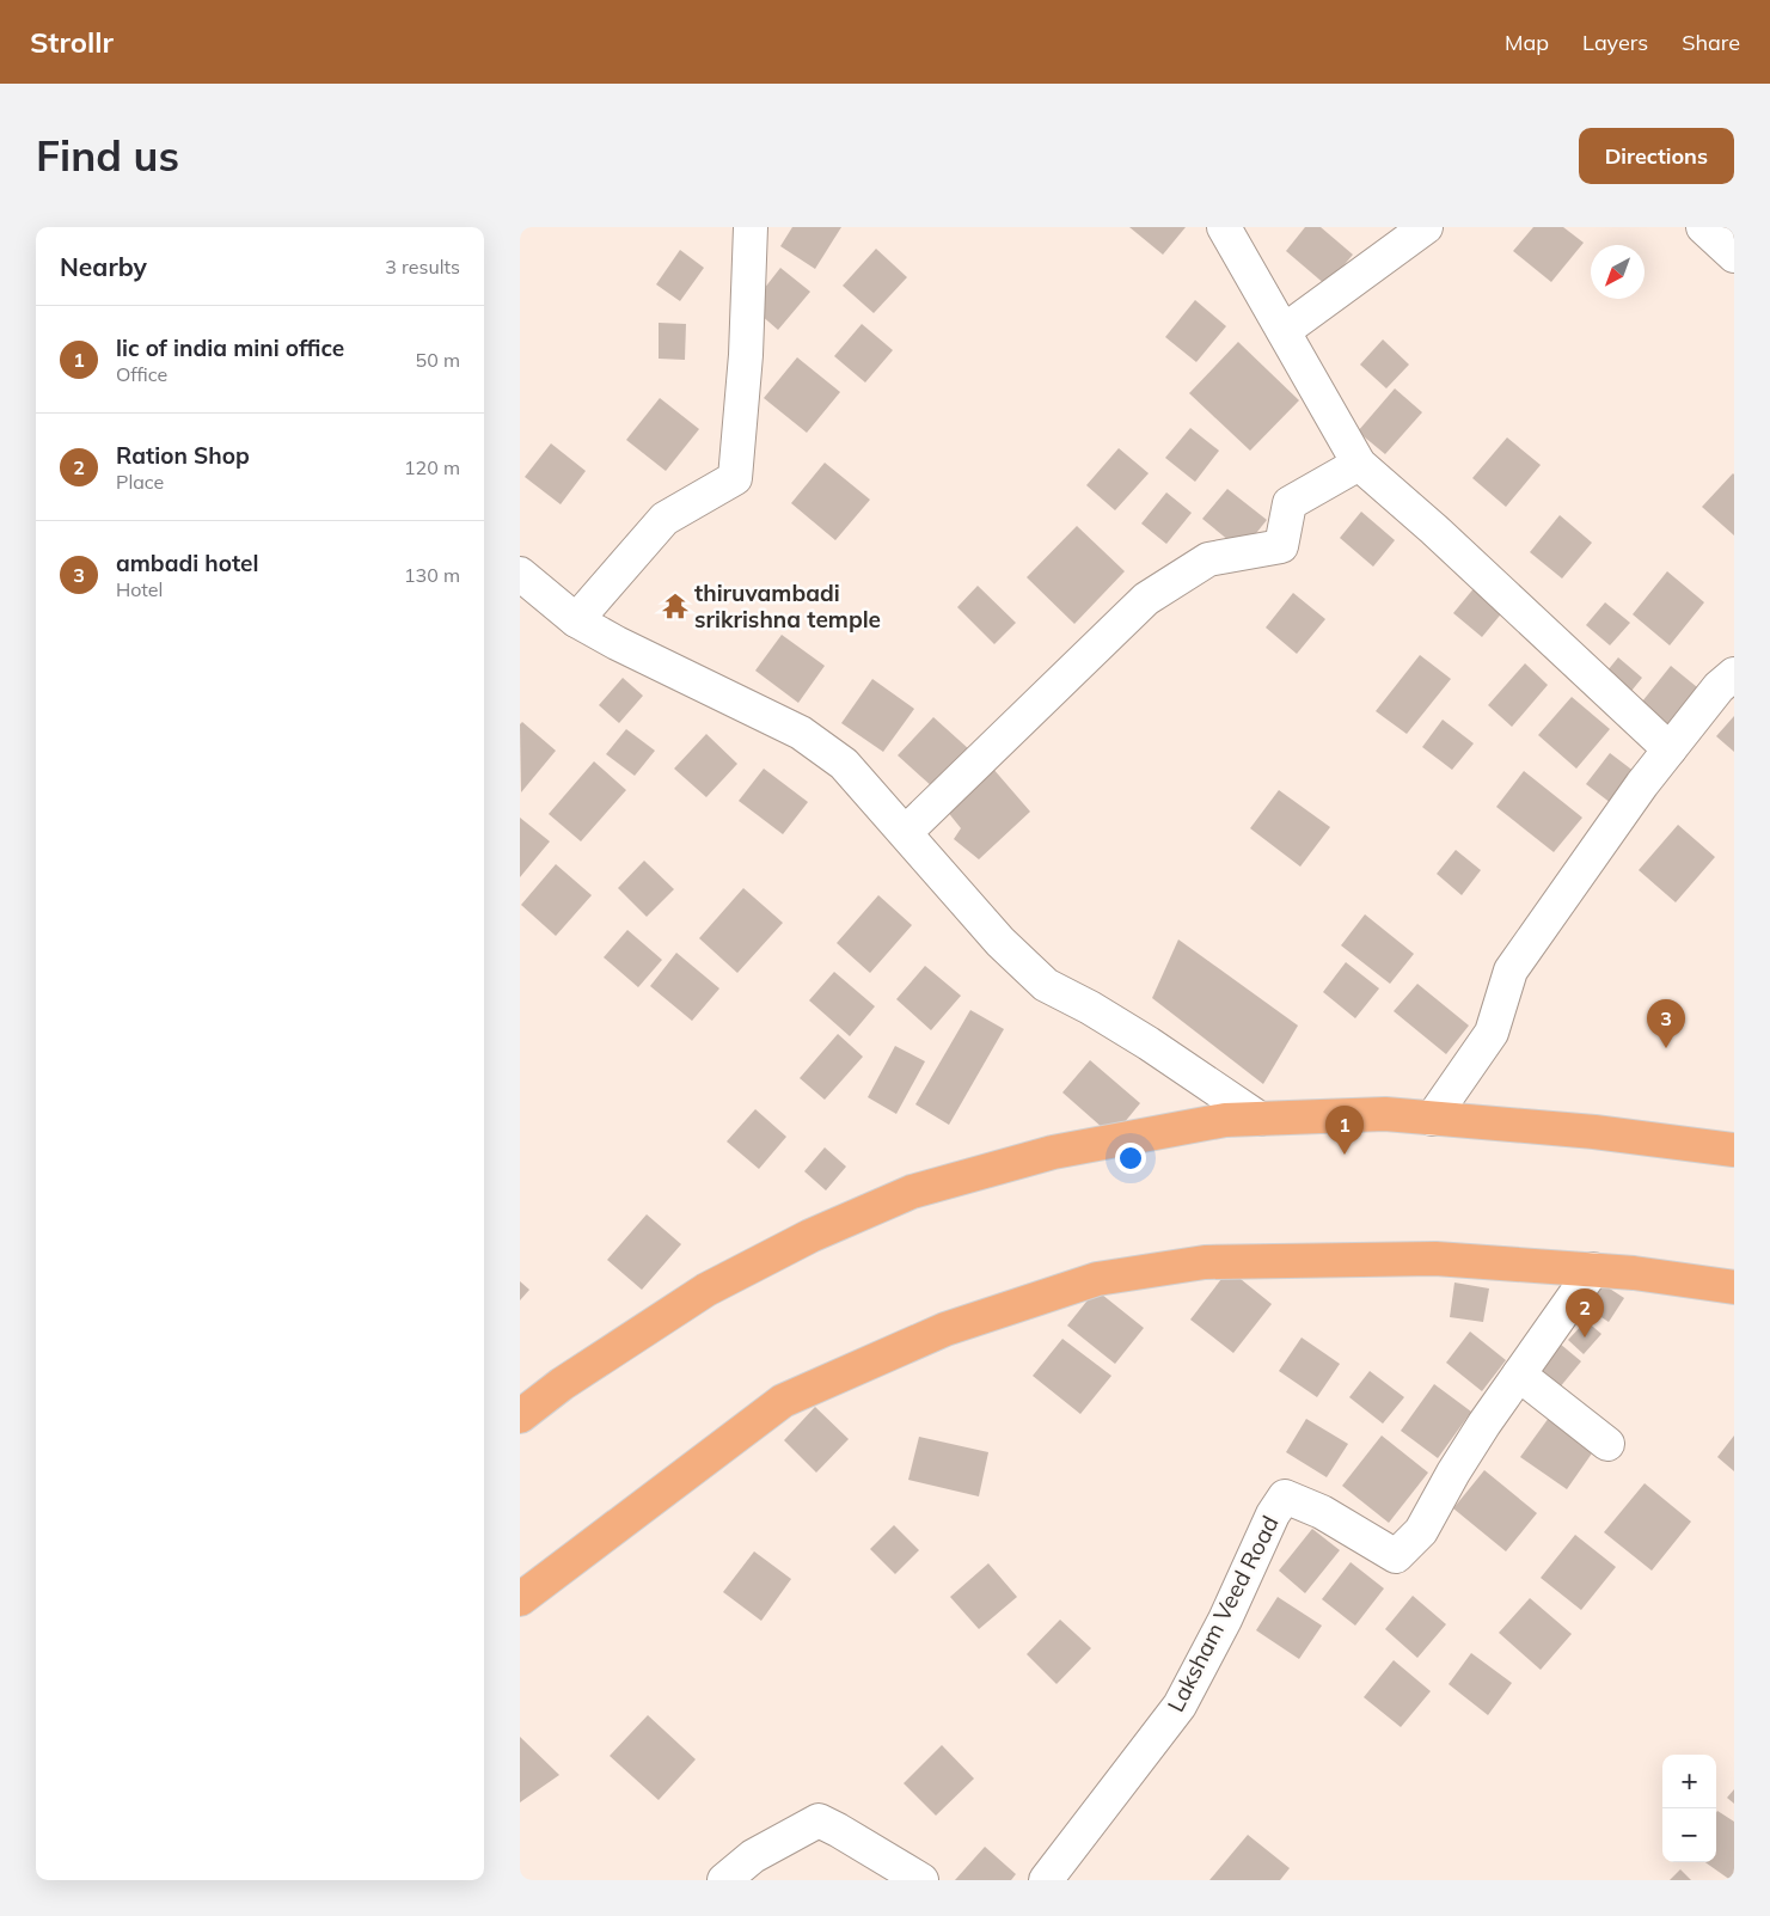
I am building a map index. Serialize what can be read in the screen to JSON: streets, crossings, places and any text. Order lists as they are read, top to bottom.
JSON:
{
  "streets": {
    "street": ["Laksham Veed Road"]
  },
  "places": {
    "temple": ["thiruvambadi srikrishna temple"]
  },
  "north": "bottom left",
  "page": {
    "header": "Strollr",
    "nav": ["Map", "Layers", "Share"],
    "buttons": "Directions",
    "title": "Find us",
    "heading": ["Nearby", "3 results"],
    "list": [
      {
        "mark": "1",
        "name": "lic of india mini office",
        "note": "Office",
        "value": "50 m"
      },
      {
        "mark": "2",
        "name": "Ration Shop",
        "note": "Place",
        "value": "120 m"
      },
      {
        "mark": "3",
        "name": "ambadi hotel",
        "note": "Hotel",
        "value": "130 m"
      }
    ],
    "pins": ["3", "1", "2"],
    "map_buttons": ["+", "−"]
  }
}
